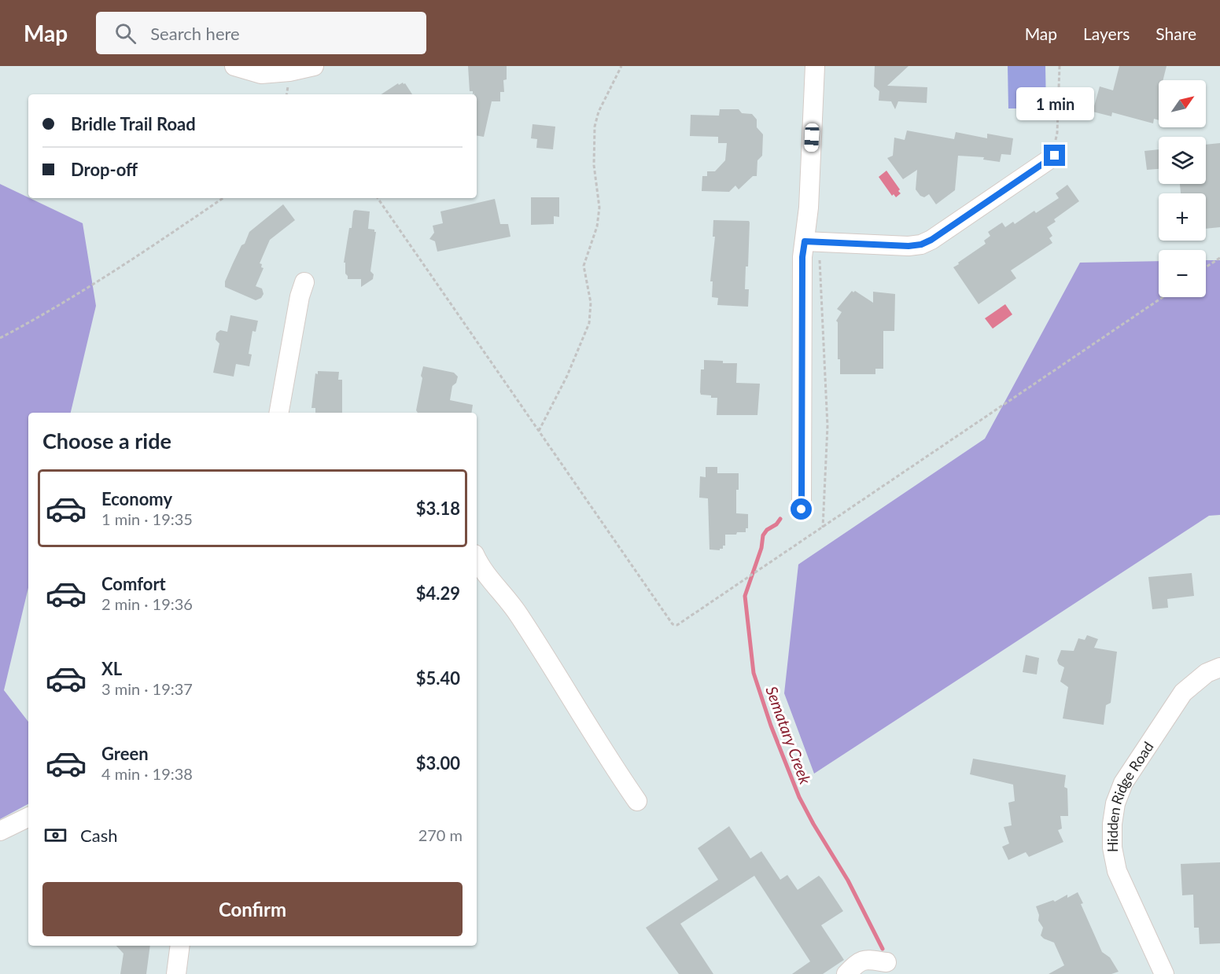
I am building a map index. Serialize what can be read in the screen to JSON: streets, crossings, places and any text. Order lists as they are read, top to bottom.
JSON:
{
  "streets": {
    "street": ["Hidden Ridge Road"]
  },
  "water": ["Sematary Creek"],
  "north": "top right",
  "page": {
    "header": "Map",
    "search": "Search here",
    "nav": ["Map", "Layers", "Share"],
    "map_buttons": ["+", "−"],
    "bubble": "1 min",
    "banner": ["Bridle Trail Road", "Drop-off"],
    "heading": "Choose a ride",
    "list": [
      {
        "name": "Economy",
        "note": "1 min · 19:35",
        "value": "$3.18"
      },
      {
        "name": "Comfort",
        "note": "2 min · 19:36",
        "value": "$4.29"
      },
      {
        "name": "XL",
        "note": "3 min · 19:37",
        "value": "$5.40"
      },
      {
        "name": "Green",
        "note": "4 min · 19:38",
        "value": "$3.00"
      }
    ],
    "pay": ["Cash", "270 m"],
    "buttons": "Confirm"
  }
}
